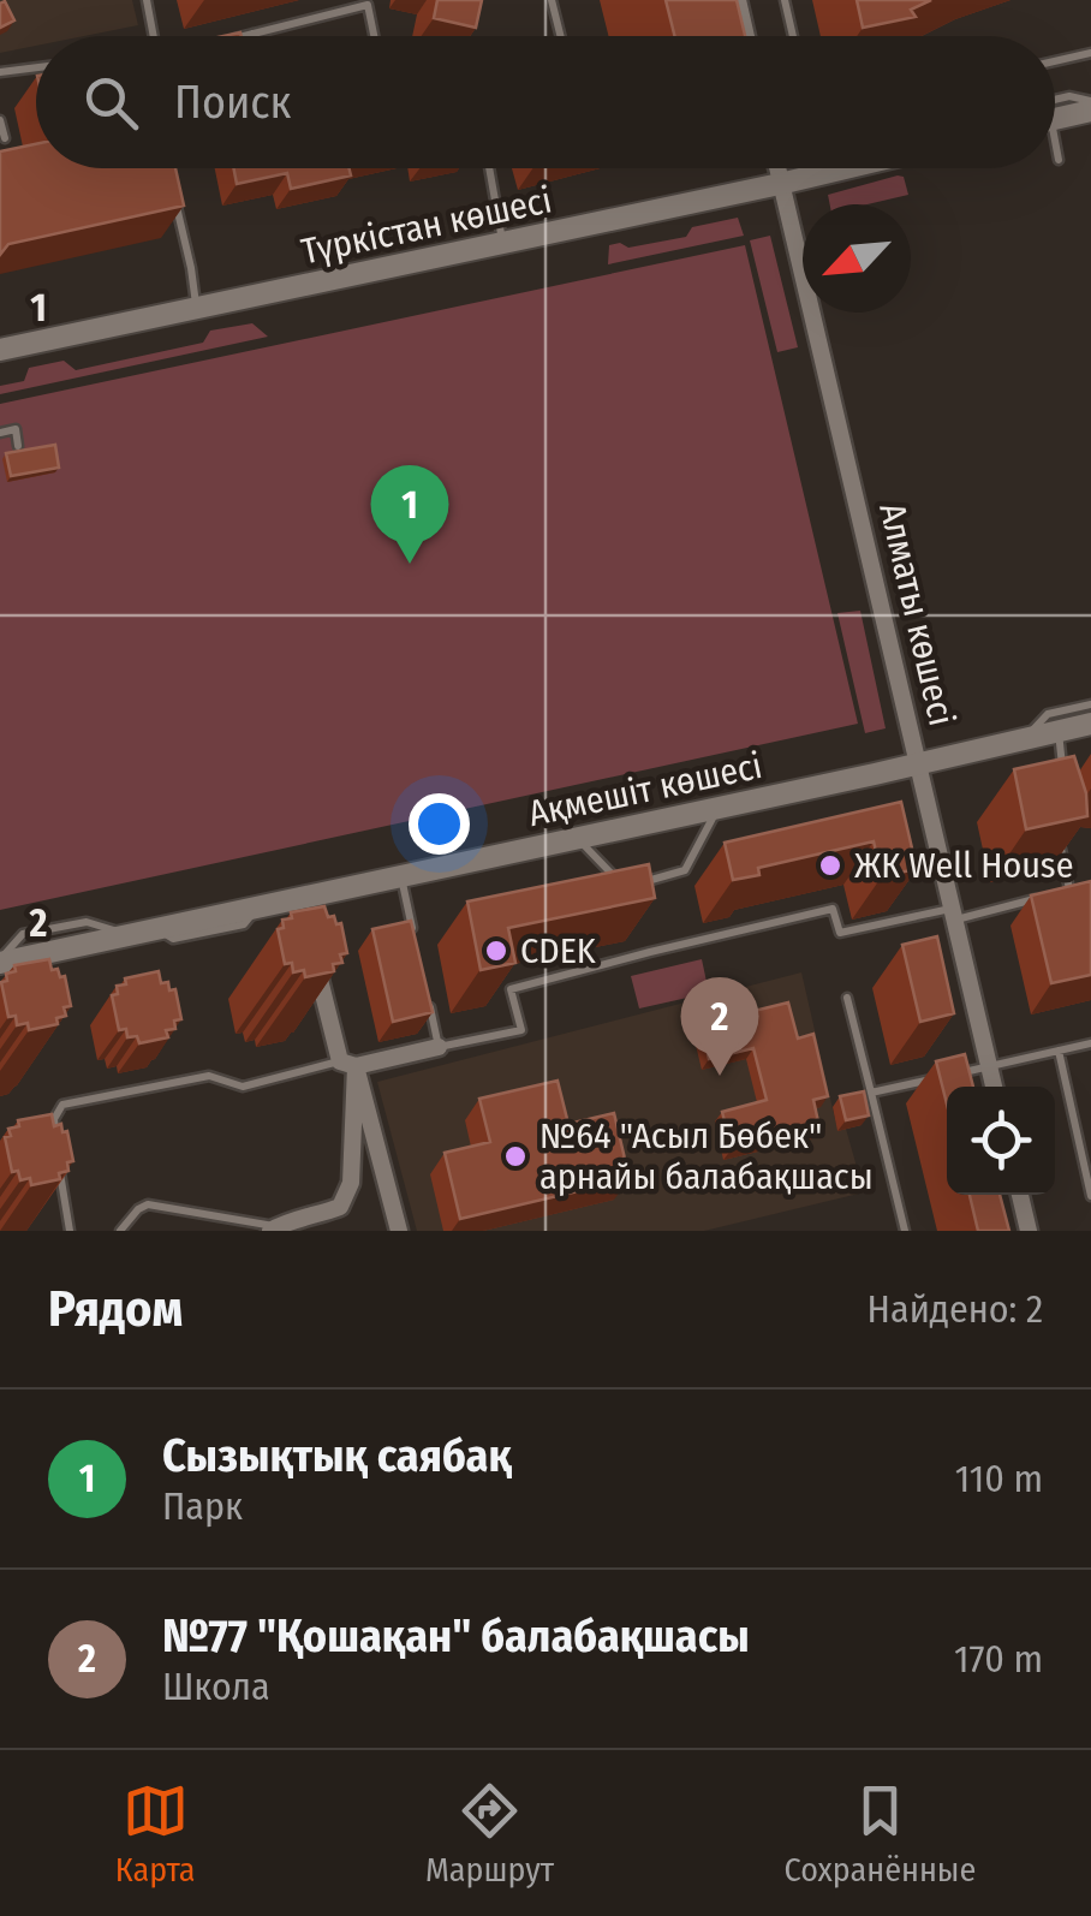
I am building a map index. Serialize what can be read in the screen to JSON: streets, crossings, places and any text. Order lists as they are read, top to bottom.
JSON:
{
  "streets": {
    "main road": ["Түркістан көшесі", "Ақмешіт көшесі"],
    "street": ["Алматы көшесі"]
  },
  "crossings": [
    ["Түркістан көшесі", "Алматы көшесі"],
    ["Алматы көшесі", "Ақмешіт көшесі"]
  ],
  "places": ["ЖК Well House", "CDEK", "№64 \"Асыл Бөбек\" арнайы балабақшасы"],
  "north": "bottom left",
  "page": {
    "search": "Поиск",
    "pins": ["1", "2"],
    "heading": ["Рядом", "Найдено: 2"],
    "list": [
      {
        "mark": "1",
        "name": "Сызықтық саябақ",
        "note": "Парк",
        "value": "110 m"
      },
      {
        "mark": "2",
        "name": "№77 \"Қошақан\" балабақшасы",
        "note": "Школа",
        "value": "170 m"
      }
    ],
    "nav": ["Карта", "Маршрут", "Сохранённые"]
  },
  "grid": {
    "rows": ["1", "2"]
  }
}
